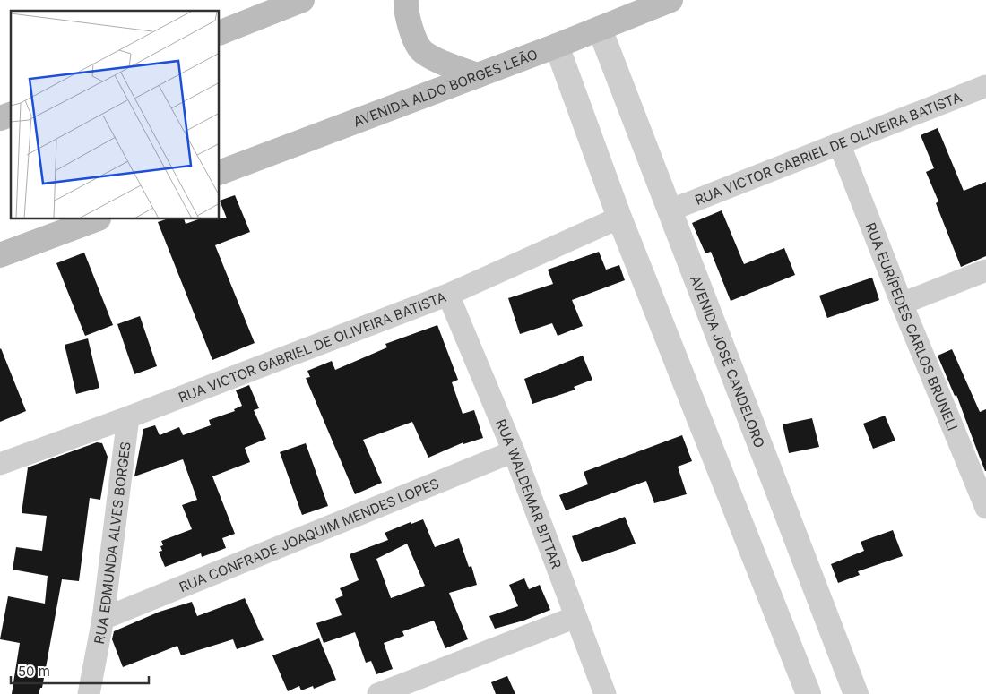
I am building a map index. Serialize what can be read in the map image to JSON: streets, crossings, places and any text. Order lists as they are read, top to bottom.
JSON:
{
  "streets": {
    "main road": ["AVENIDA ALDO BORGES LEÃO"],
    "street": [
      "RUA VICTOR GABRIEL DE OLIVEIRA BATISTA",
      "RUA EURÍPEDES CARLOS BRUNELI",
      "AVENIDA JOSÉ CANDELORO",
      "RUA WALDEMAR BITTAR",
      "RUA CONFRADE JOAQUIM MENDES LOPES",
      "RUA EDMUNDA ALVES BORGES"
    ]
  },
  "crossings": [
    ["AVENIDA ALDO BORGES LEÃO", "AVENIDA JOSÉ CANDELORO"],
    ["RUA VICTOR GABRIEL DE OLIVEIRA BATISTA", "RUA EURÍPEDES CARLOS BRUNELI"],
    ["RUA VICTOR GABRIEL DE OLIVEIRA BATISTA", "AVENIDA JOSÉ CANDELORO"],
    ["RUA VICTOR GABRIEL DE OLIVEIRA BATISTA", "RUA WALDEMAR BITTAR"],
    ["RUA VICTOR GABRIEL DE OLIVEIRA BATISTA", "RUA EDMUNDA ALVES BORGES"],
    ["RUA WALDEMAR BITTAR", "RUA CONFRADE JOAQUIM MENDES LOPES"],
    ["RUA CONFRADE JOAQUIM MENDES LOPES", "RUA EDMUNDA ALVES BORGES"]
  ],
  "scale_bar": "50 m"
}
